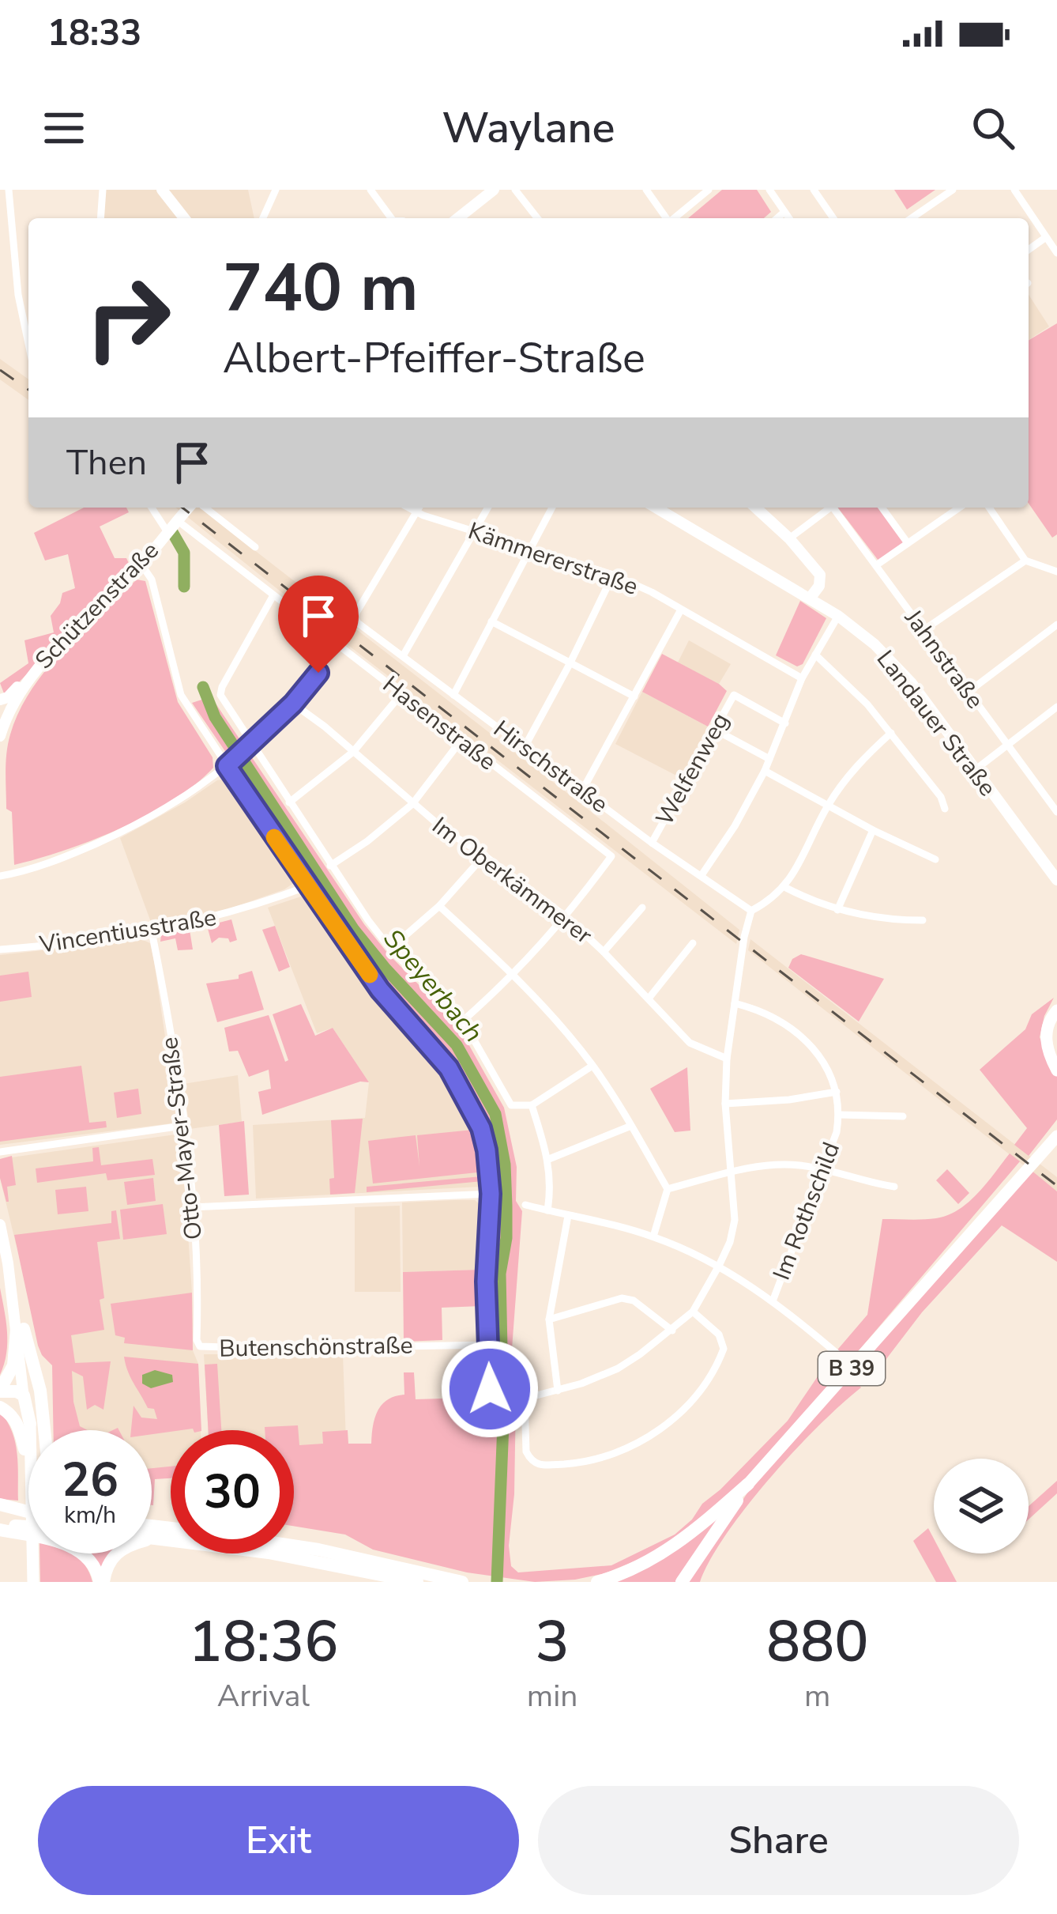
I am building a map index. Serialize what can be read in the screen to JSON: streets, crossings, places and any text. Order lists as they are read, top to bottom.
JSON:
{
  "streets": {
    "highway": ["B 39"],
    "main road": ["Schützenstraße", "Landauer Straße"],
    "street": [
      "Kämmererstraße",
      "Jahnstraße",
      "Hasenstraße",
      "Hirschstraße",
      "Welfenweg",
      "Im Oberkämmerer",
      "Vincentiusstraße",
      "Otto-Mayer-Straße",
      "Im Rothschild",
      "Butenschönstraße"
    ]
  },
  "crossings": [
    ["Kämmererstraße", "Hirschstraße"],
    ["Schützenstraße", "Hasenstraße"],
    ["Hasenstraße", "Im Oberkämmerer"],
    ["Hirschstraße", "Welfenweg"],
    ["Vincentiusstraße", "Otto-Mayer-Straße"],
    ["Otto-Mayer-Straße", "Butenschönstraße"]
  ],
  "water": ["Speyerbach"],
  "page": {
    "status": "18:33",
    "header": "Waylane",
    "turn": ["740 m", "Albert-Pfeiffer-Straße"],
    "then": "Then",
    "speed": "26 km/h",
    "limit": "30",
    "eta": [
      "18:36",
      "Arrival",
      "3",
      "min",
      "880",
      "m"
    ],
    "buttons": ["Exit", "Share"]
  }
}
